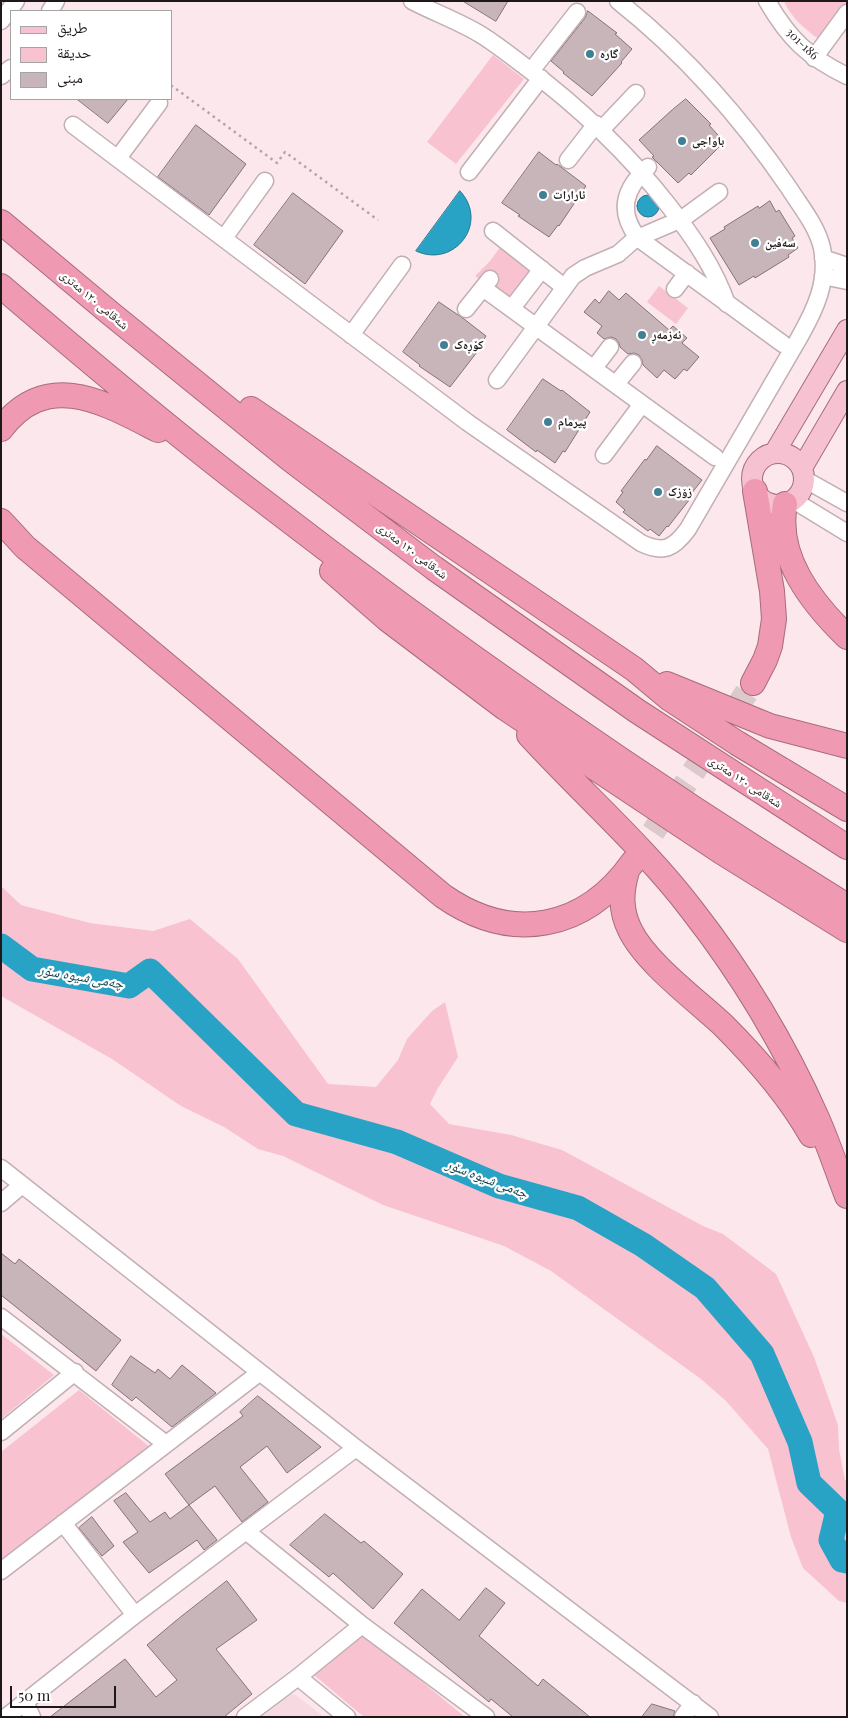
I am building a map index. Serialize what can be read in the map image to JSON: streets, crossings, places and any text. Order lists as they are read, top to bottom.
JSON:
{
  "streets": {
    "highway": ["شەقامی ١٢٠ مەتری"],
    "street": ["301-186"]
  },
  "water": ["چەمی شیوە سۆر"],
  "places": [
    "گارە",
    "باواجی",
    "ئارارات",
    "سەفین",
    "ئەزمەڕ",
    "کۆڕەک",
    "پیرمام",
    "زۆزک"
  ],
  "legend": ["طريق", "حديقة", "مبنى"],
  "scale_bar": "50 m"
}
